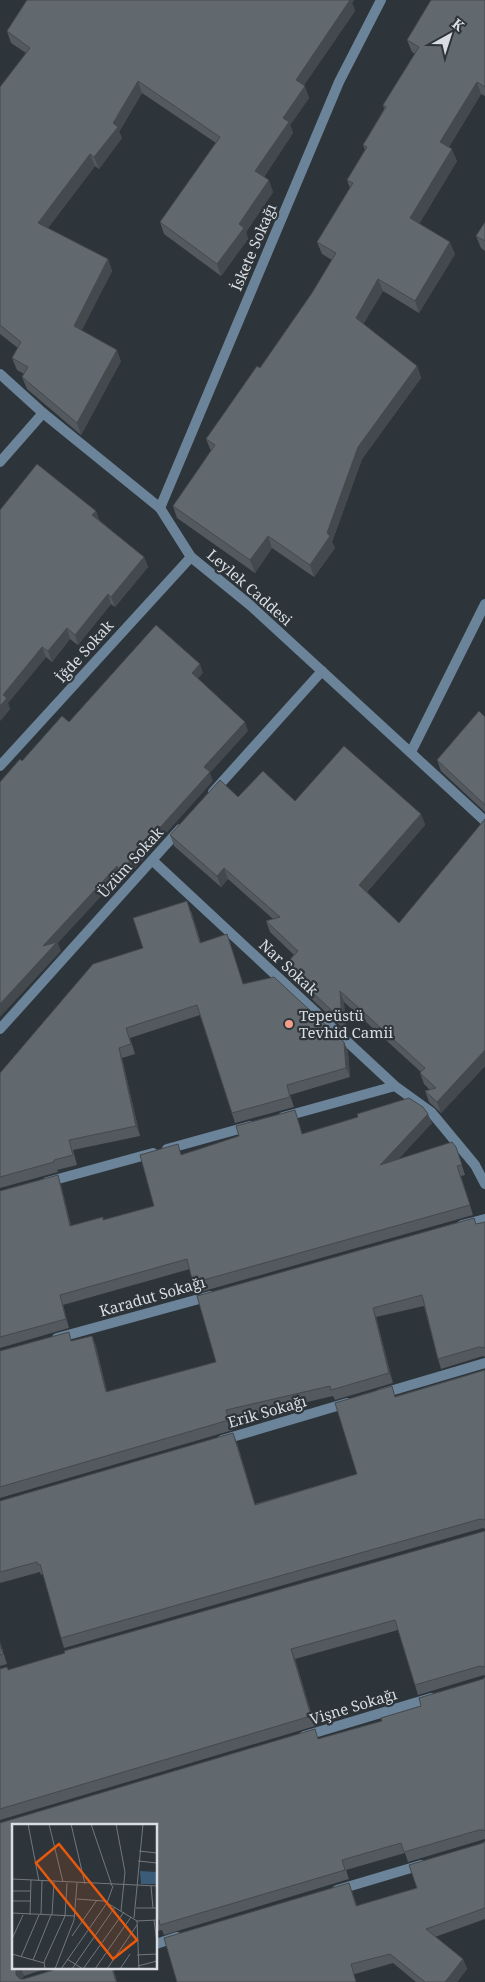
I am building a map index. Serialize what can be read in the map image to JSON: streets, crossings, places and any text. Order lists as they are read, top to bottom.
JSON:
{
  "streets": {
    "street": [
      "İskete Sokağı",
      "Leylek Caddesi",
      "İğde Sokak",
      "Üzüm Sokak",
      "Nar Sokak",
      "Karadut Sokağı",
      "Erik Sokağı",
      "Vişne Sokağı"
    ]
  },
  "crossings": [
    ["İskete Sokağı", "Leylek Caddesi"],
    ["Leylek Caddesi", "İğde Sokak"],
    ["Üzüm Sokak", "Nar Sokak"]
  ],
  "places": ["Tepeüstü Tevhid Camii"],
  "north": "top right"
}
